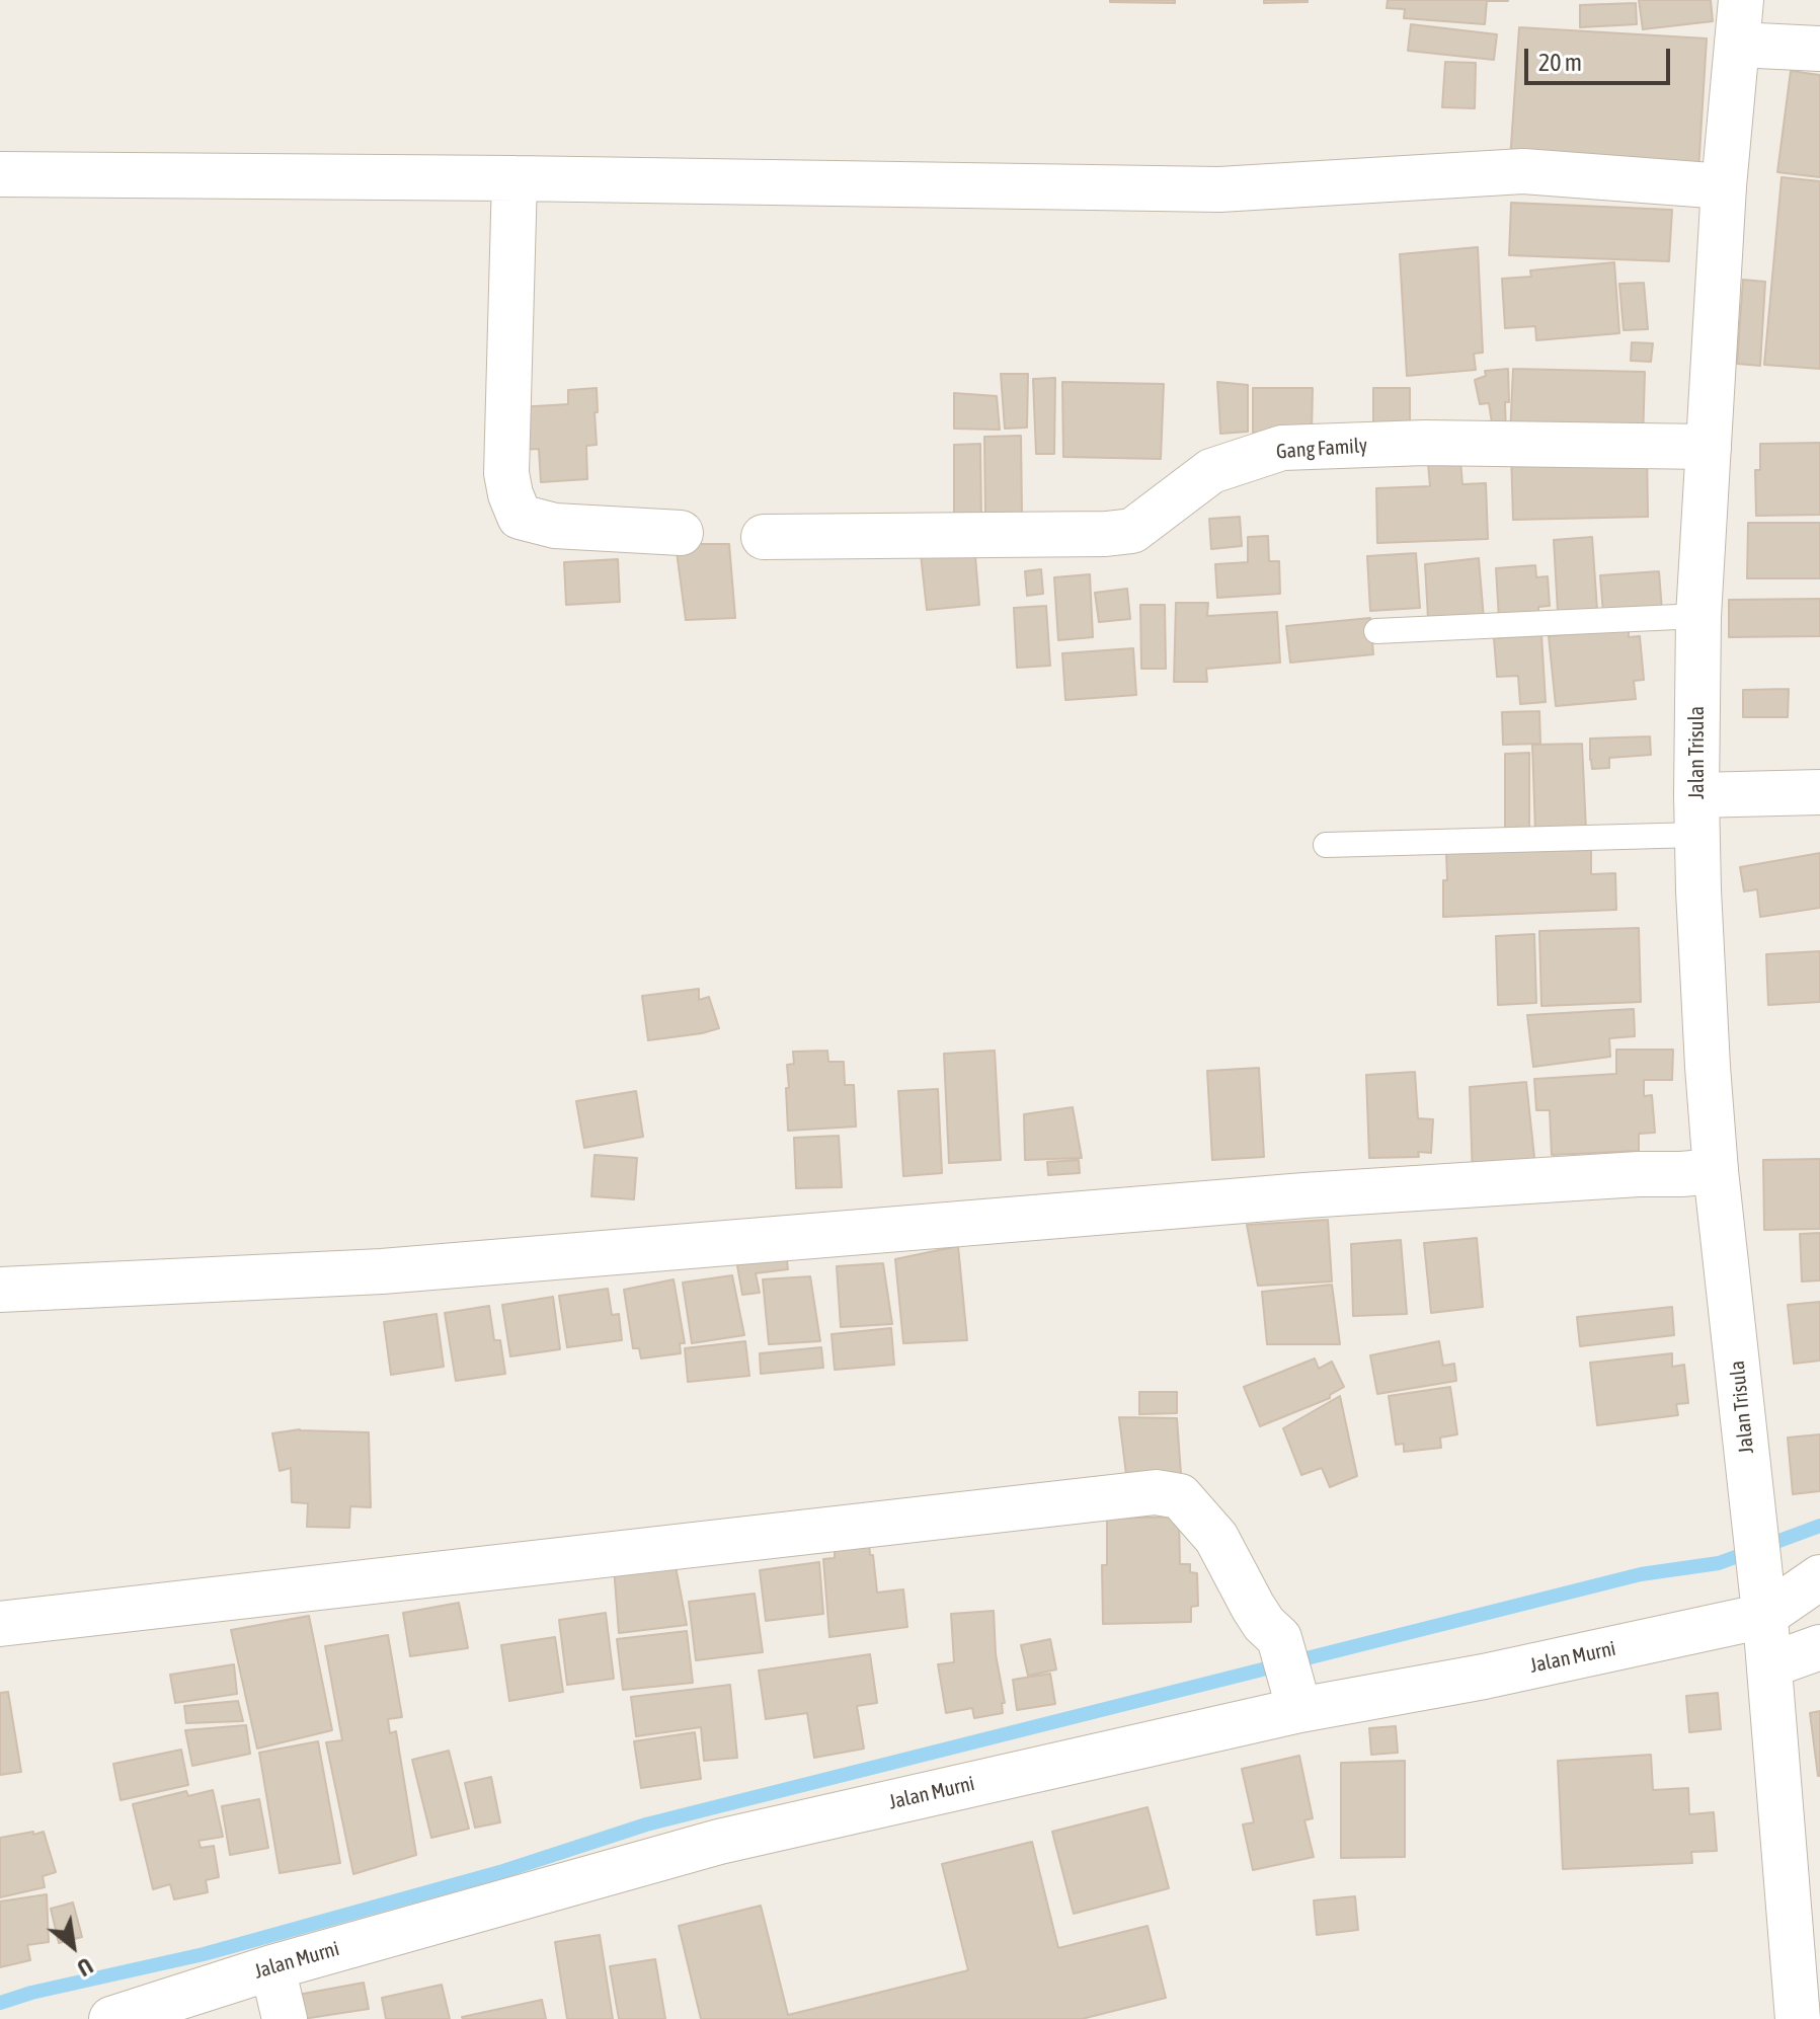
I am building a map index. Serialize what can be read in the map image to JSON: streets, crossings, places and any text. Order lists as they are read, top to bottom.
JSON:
{
  "streets": {
    "street": ["Gang Family", "Jalan Trisula", "Jalan Murni"]
  },
  "crossings": [
    ["Gang Family", "Jalan Trisula"],
    ["Jalan Trisula", "Jalan Murni"]
  ],
  "scale_bar": "20 m",
  "north": "bottom right"
}
